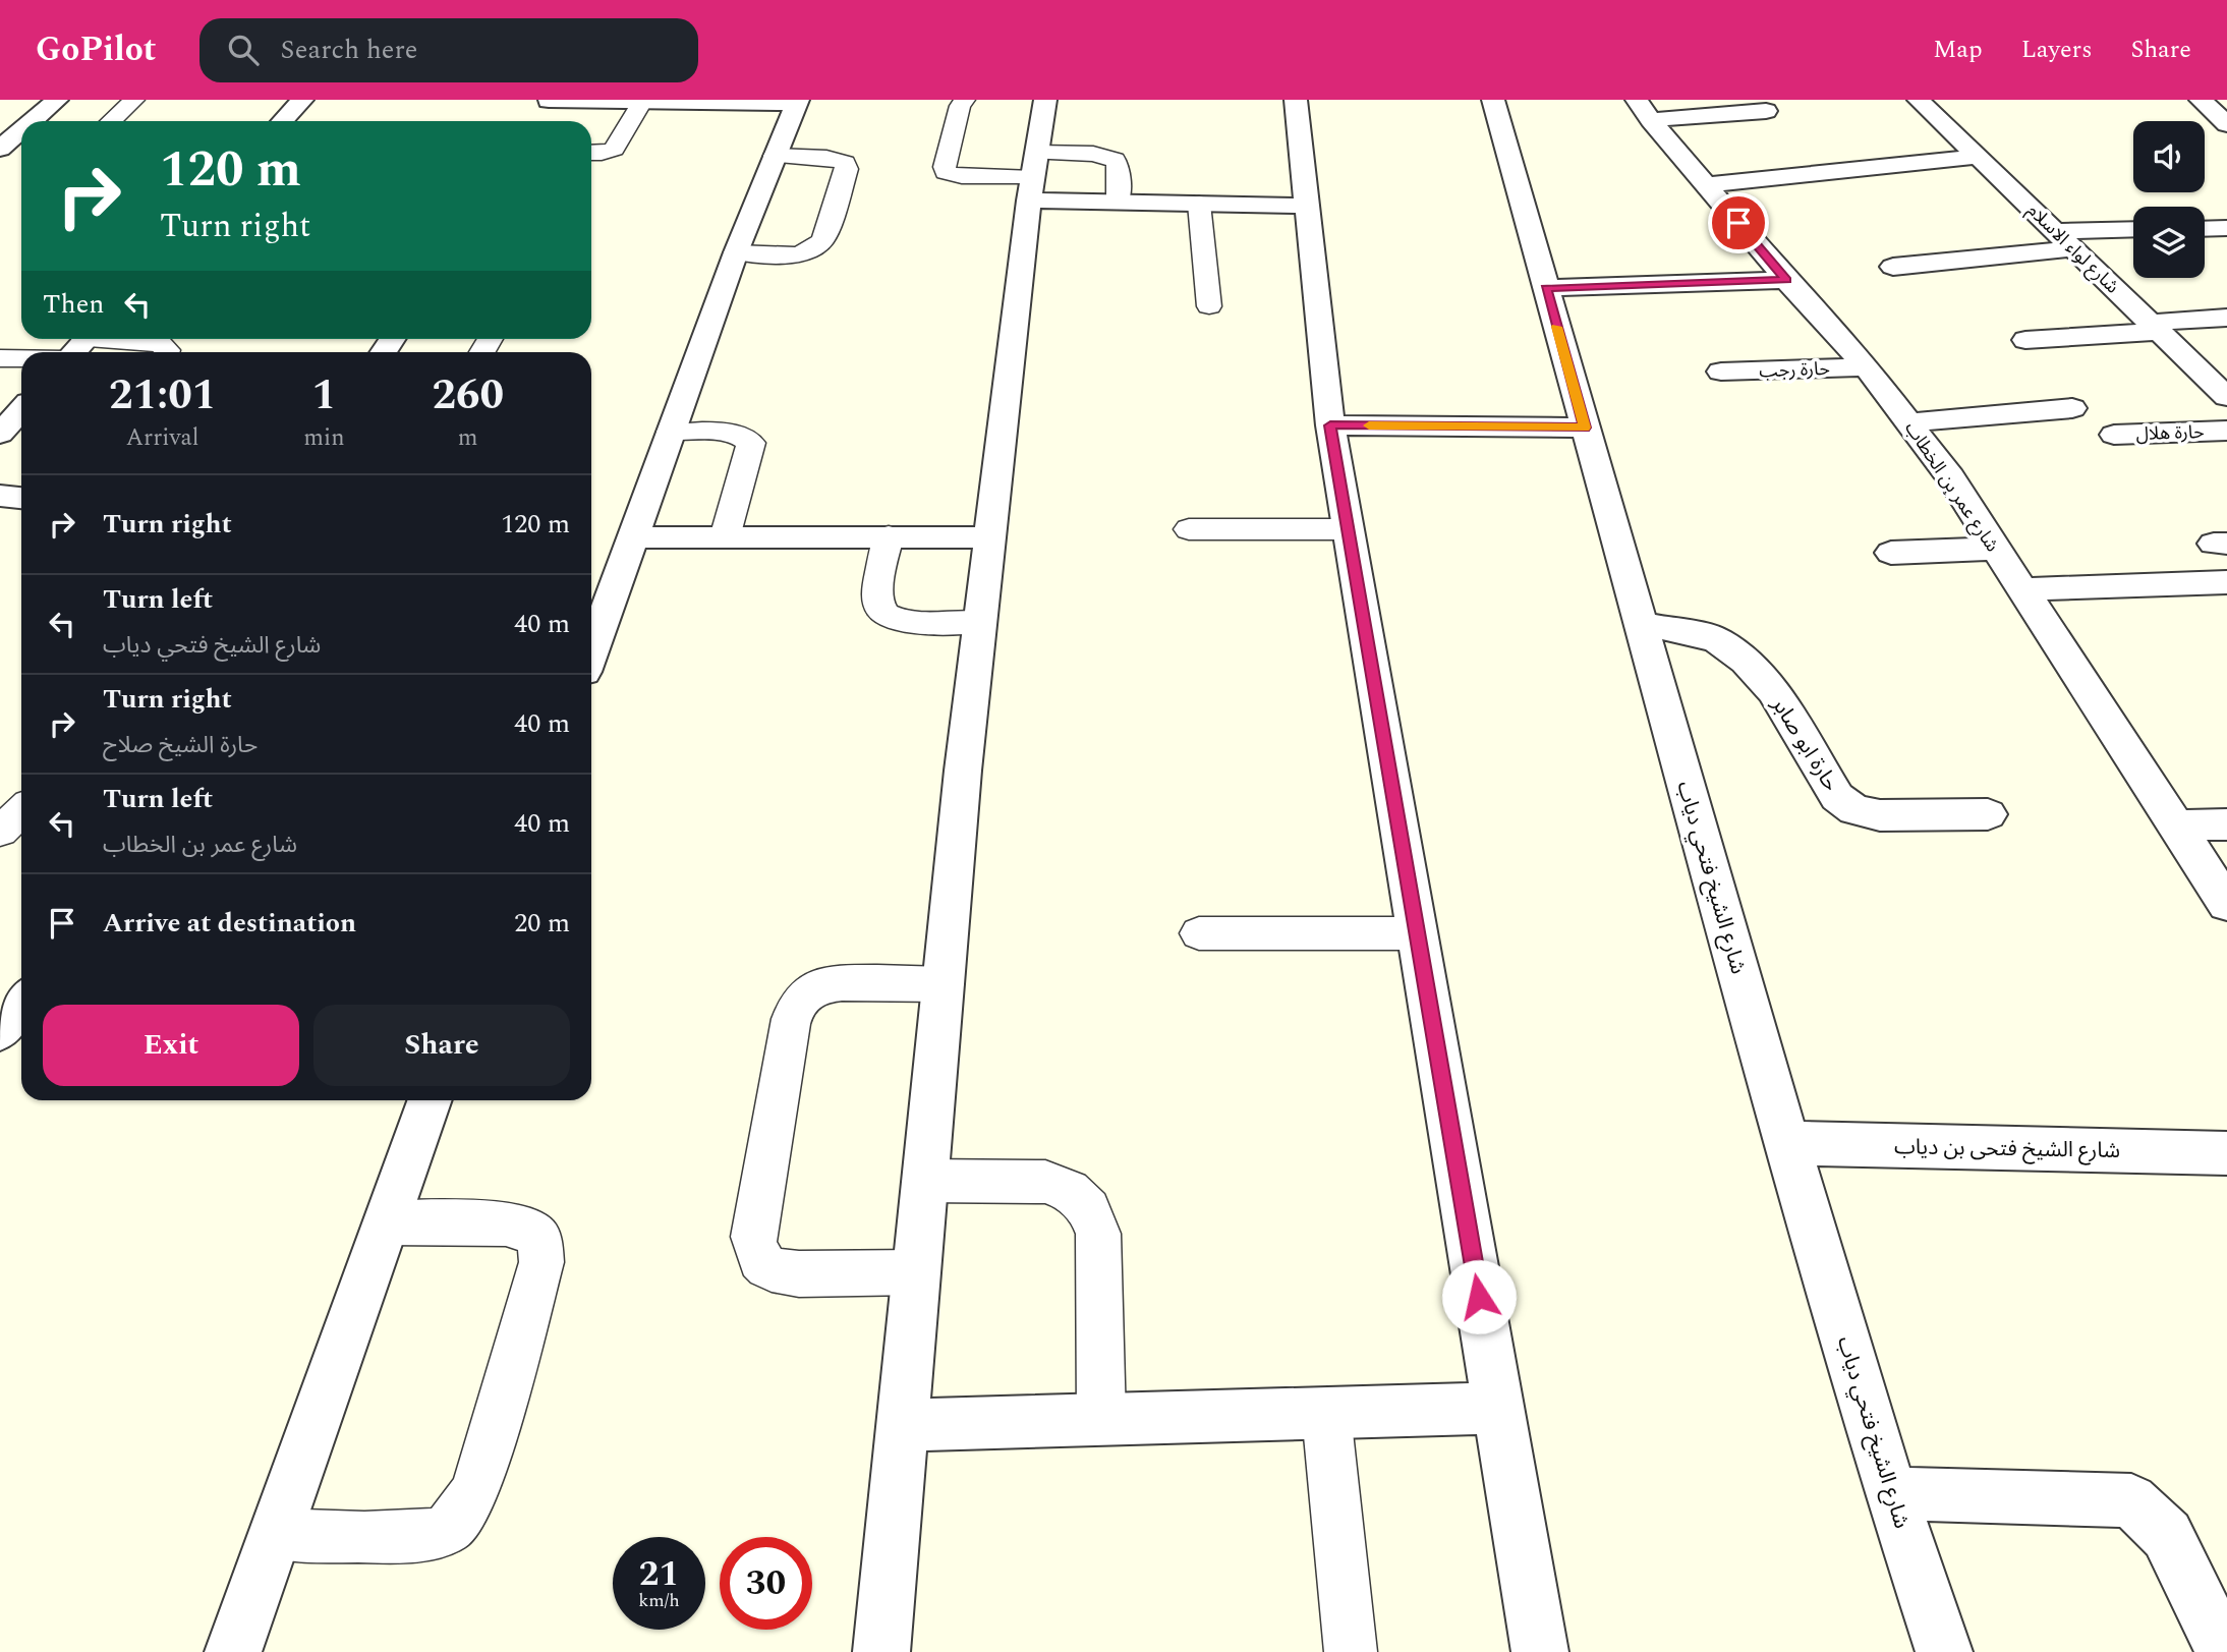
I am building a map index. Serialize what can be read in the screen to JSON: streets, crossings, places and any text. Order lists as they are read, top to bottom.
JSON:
{
  "streets": {
    "street": [
      "شارع لواء الاسلام",
      "حارة رجب",
      "حارة هلال",
      "شارع عمر بن الخطاب",
      "حارة ابو صابر",
      "شارع الشيخ فتحي دياب",
      "شارع الشيخ فتحى بن دياب"
    ]
  },
  "crossings": [
    ["حارة رجب", "شارع عمر بن الخطاب"],
    ["حارة ابو صابر", "شارع الشيخ فتحي دياب"],
    ["شارع الشيخ فتحي دياب", "شارع الشيخ فتحى بن دياب"]
  ],
  "page": {
    "header": "GoPilot",
    "search": "Search here",
    "nav": ["Map", "Layers", "Share"],
    "turn": ["120 m", "Turn right"],
    "then": "Then",
    "eta": [
      "21:01",
      "Arrival",
      "1",
      "min",
      "260",
      "m"
    ],
    "list": [
      {
        "name": "Turn right",
        "value": "120 m"
      },
      {
        "name": "Turn left",
        "note": "شارع الشيخ فتحي دياب",
        "value": "40 m"
      },
      {
        "name": "Turn right",
        "note": "حارة الشيخ صلاح",
        "value": "40 m"
      },
      {
        "name": "Turn left",
        "note": "شارع عمر بن الخطاب",
        "value": "40 m"
      },
      {
        "name": "Arrive at destination",
        "value": "20 m"
      }
    ],
    "buttons": ["Exit", "Share"],
    "speed": "21 km/h",
    "limit": "30"
  }
}
